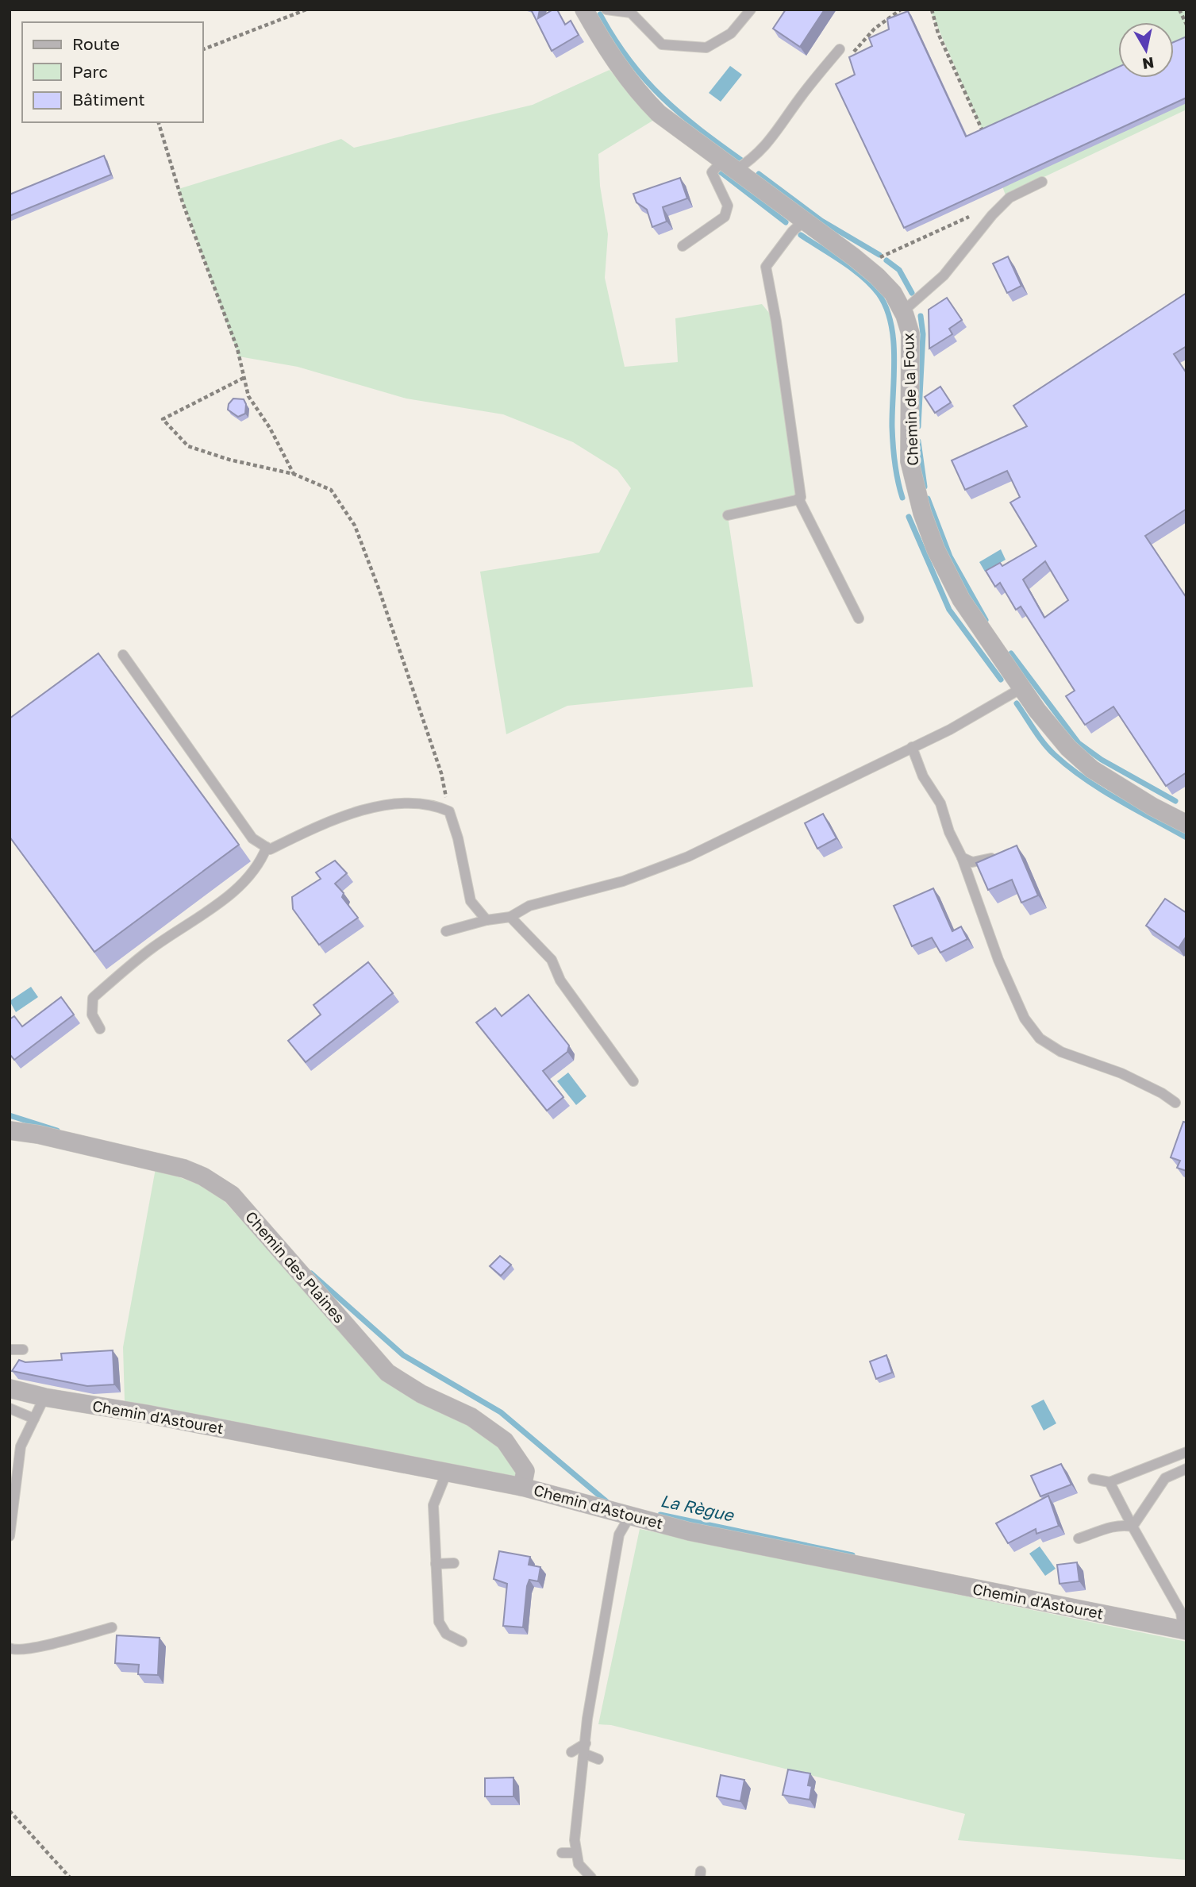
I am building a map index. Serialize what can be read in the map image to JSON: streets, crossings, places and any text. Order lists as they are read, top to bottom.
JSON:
{
  "streets": {
    "street": ["Chemin de la Foux", "Chemin des Plaines", "Chemin d'Astouret"]
  },
  "crossings": [
    ["Chemin des Plaines", "Chemin d'Astouret"]
  ],
  "water": ["La Règue"],
  "legend": ["Route", "Parc", "Bâtiment"],
  "north": "bottom"
}
